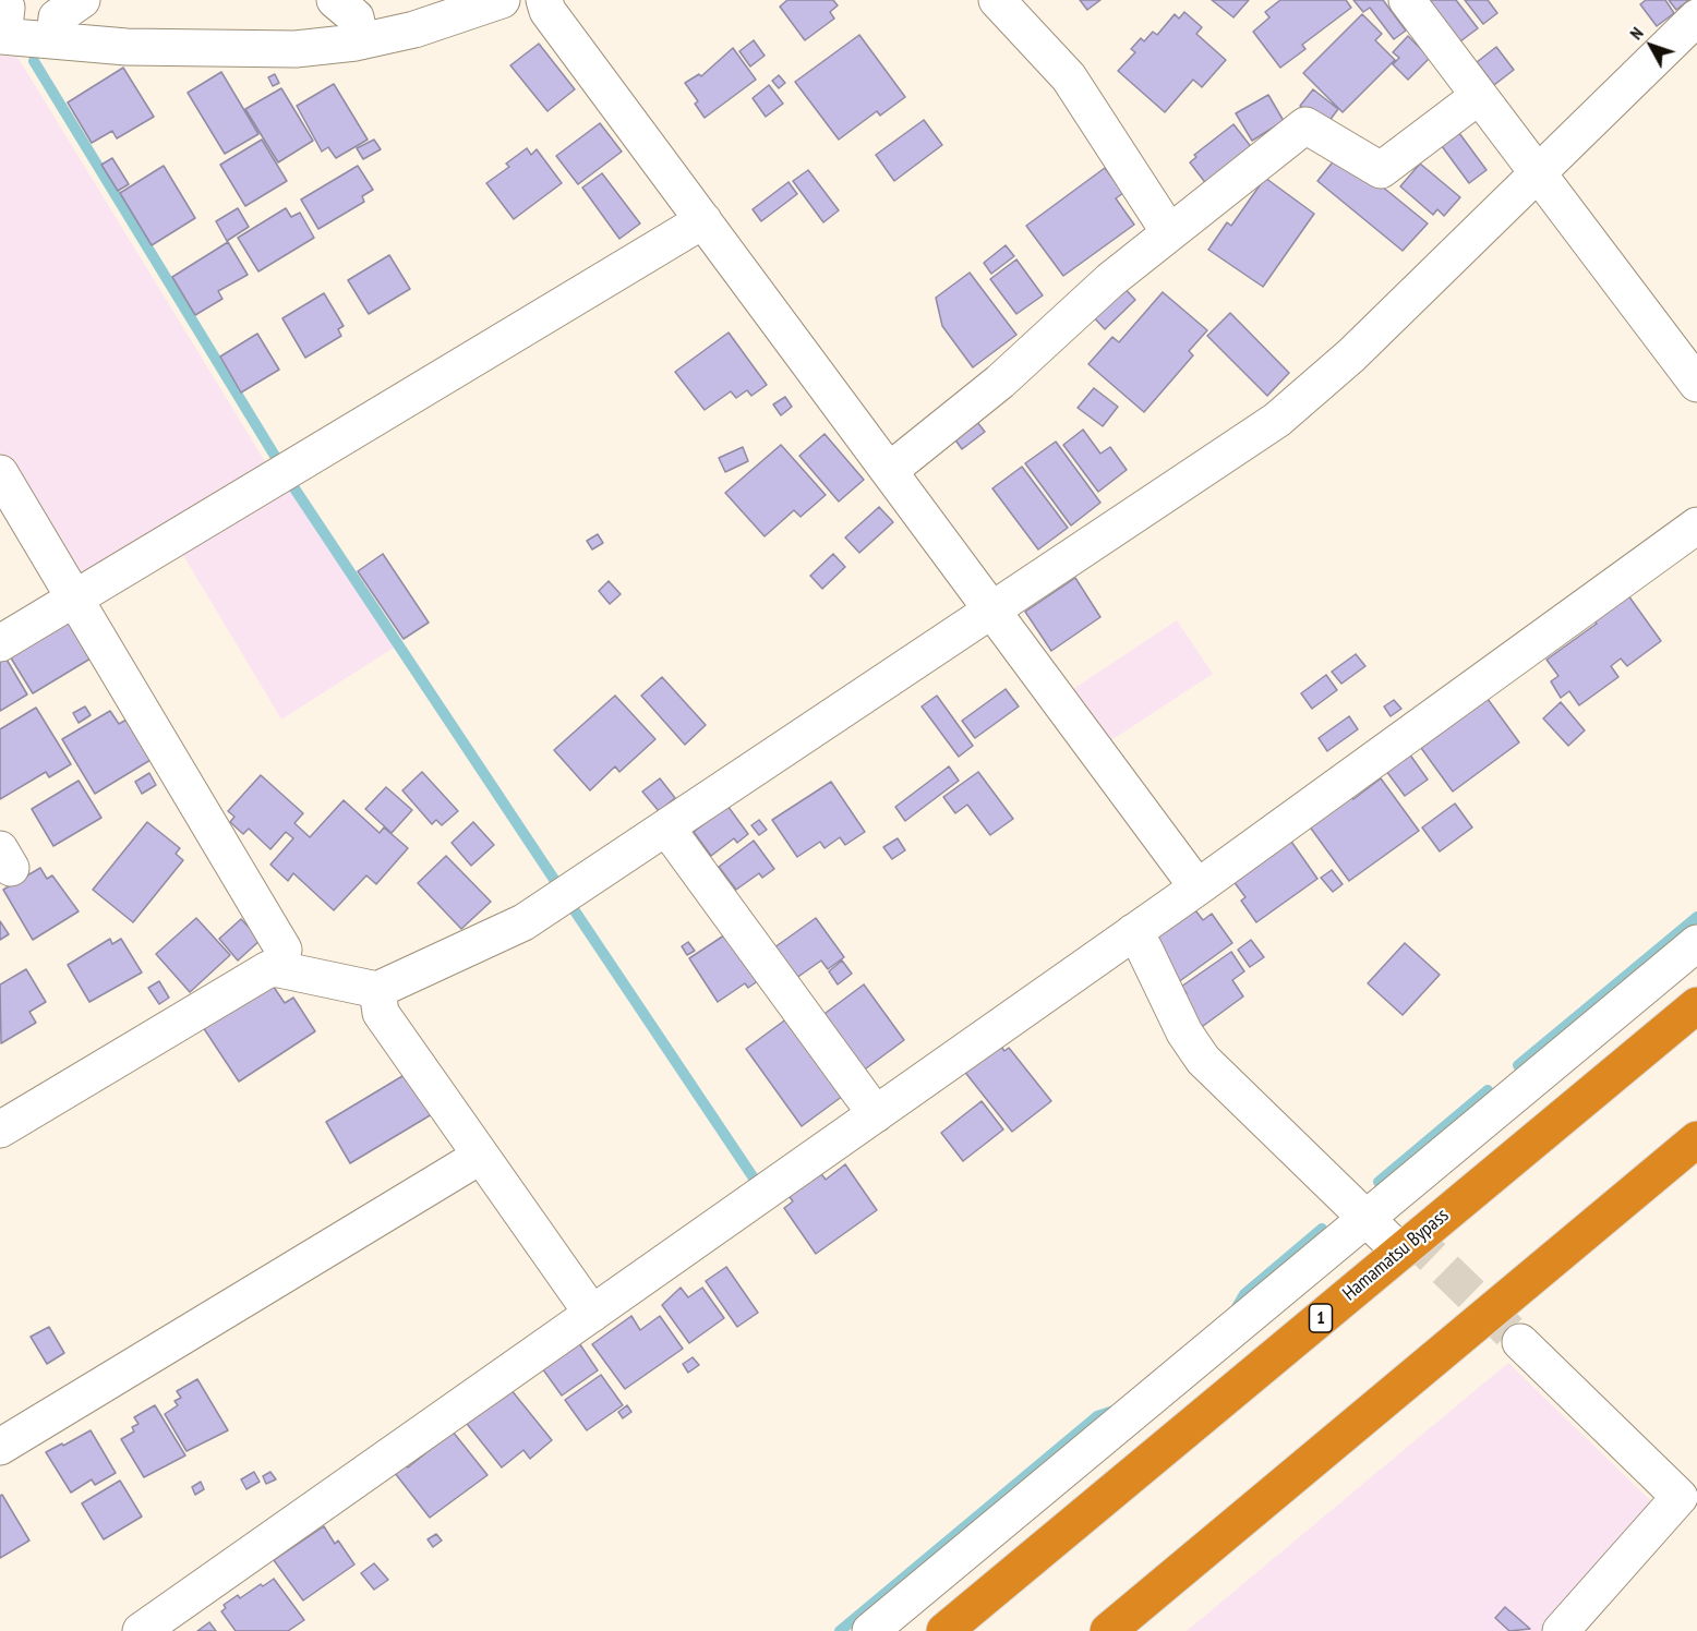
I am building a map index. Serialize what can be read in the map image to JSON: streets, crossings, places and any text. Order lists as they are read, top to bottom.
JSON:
{
  "streets": {
    "highway": ["Hamamatsu Bypass", "1"]
  },
  "north": "top left"
}
